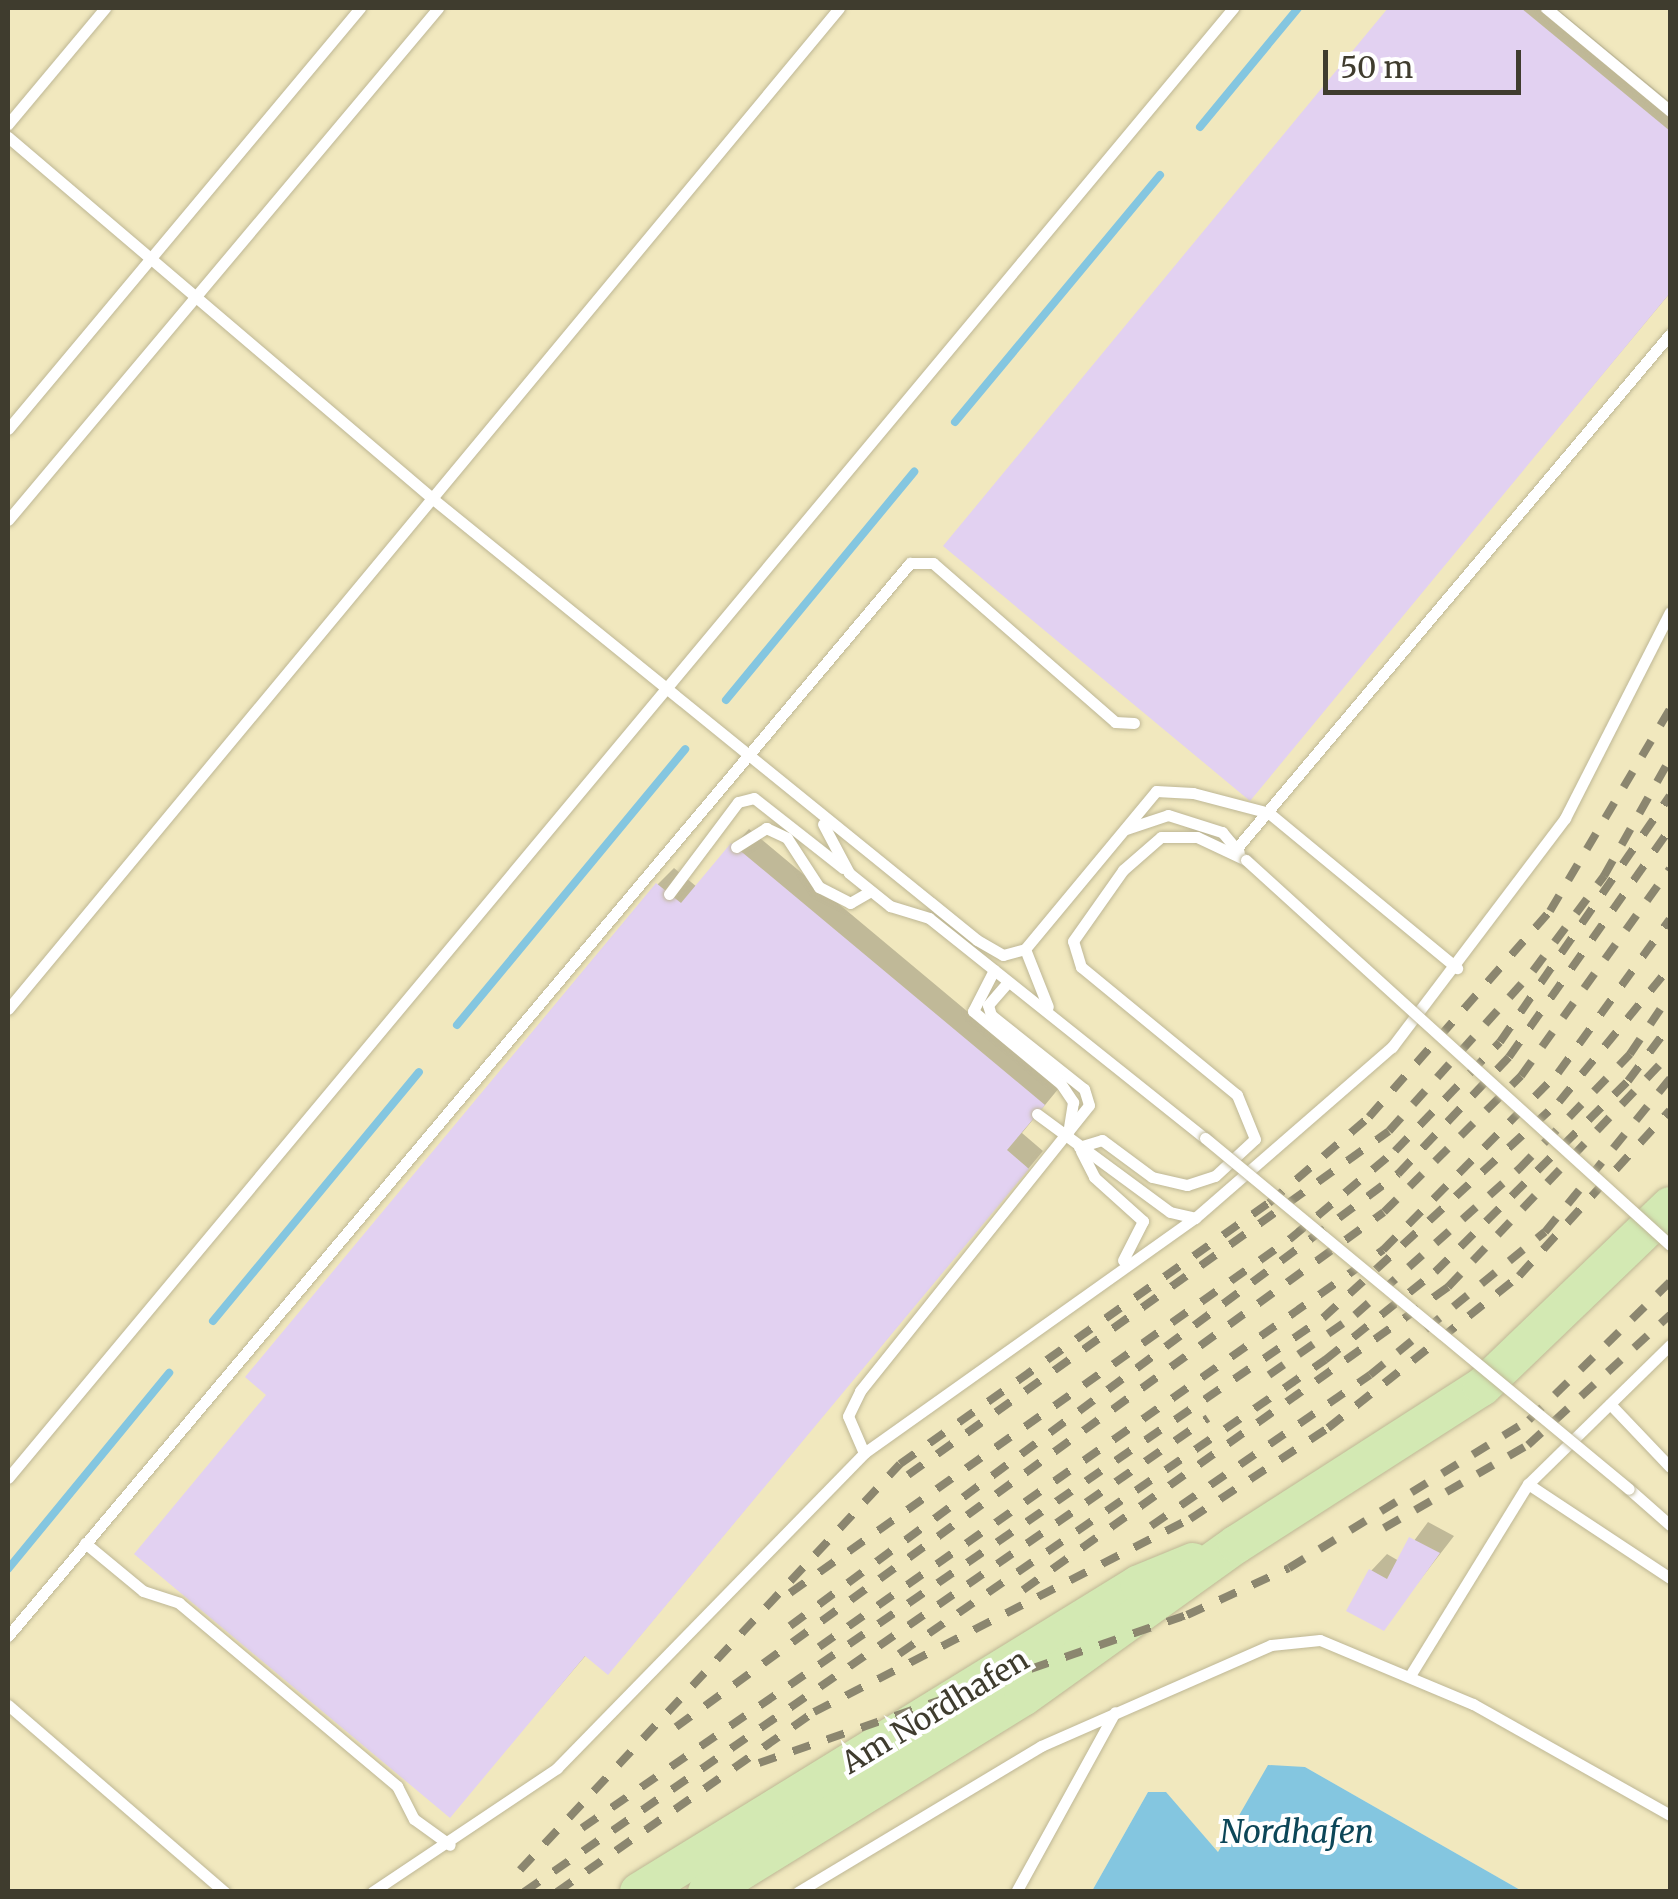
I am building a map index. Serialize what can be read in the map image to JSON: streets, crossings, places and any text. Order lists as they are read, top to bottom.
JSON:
{
  "streets": {
    "main road": ["Am Nordhafen"]
  },
  "water": ["Nordhafen"],
  "scale_bar": "50 m"
}
